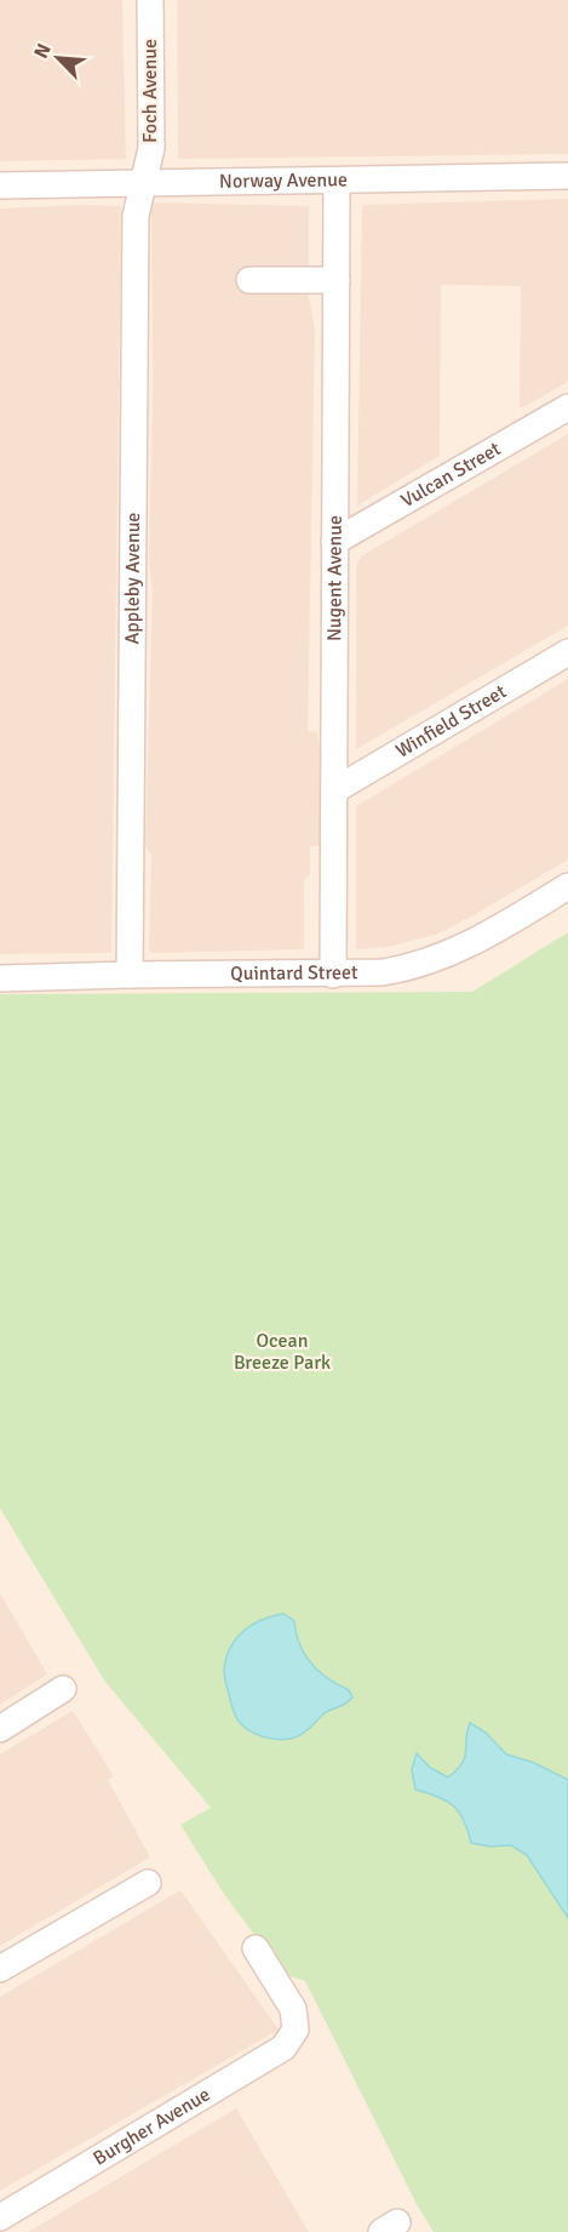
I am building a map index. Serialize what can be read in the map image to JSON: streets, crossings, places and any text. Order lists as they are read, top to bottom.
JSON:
{
  "streets": {
    "street": [
      "Foch Avenue",
      "Norway Avenue",
      "Vulcan Street",
      "Appleby Avenue",
      "Nugent Avenue",
      "Winfield Street",
      "Quintard Street",
      "Burgher Avenue"
    ]
  },
  "crossings": [
    ["Foch Avenue", "Norway Avenue"],
    ["Foch Avenue", "Appleby Avenue"],
    ["Norway Avenue", "Appleby Avenue"],
    ["Norway Avenue", "Nugent Avenue"],
    ["Vulcan Street", "Nugent Avenue"],
    ["Appleby Avenue", "Quintard Street"],
    ["Nugent Avenue", "Winfield Street"],
    ["Nugent Avenue", "Quintard Street"]
  ],
  "parks": ["Ocean Breeze Park"],
  "north": "top left"
}
